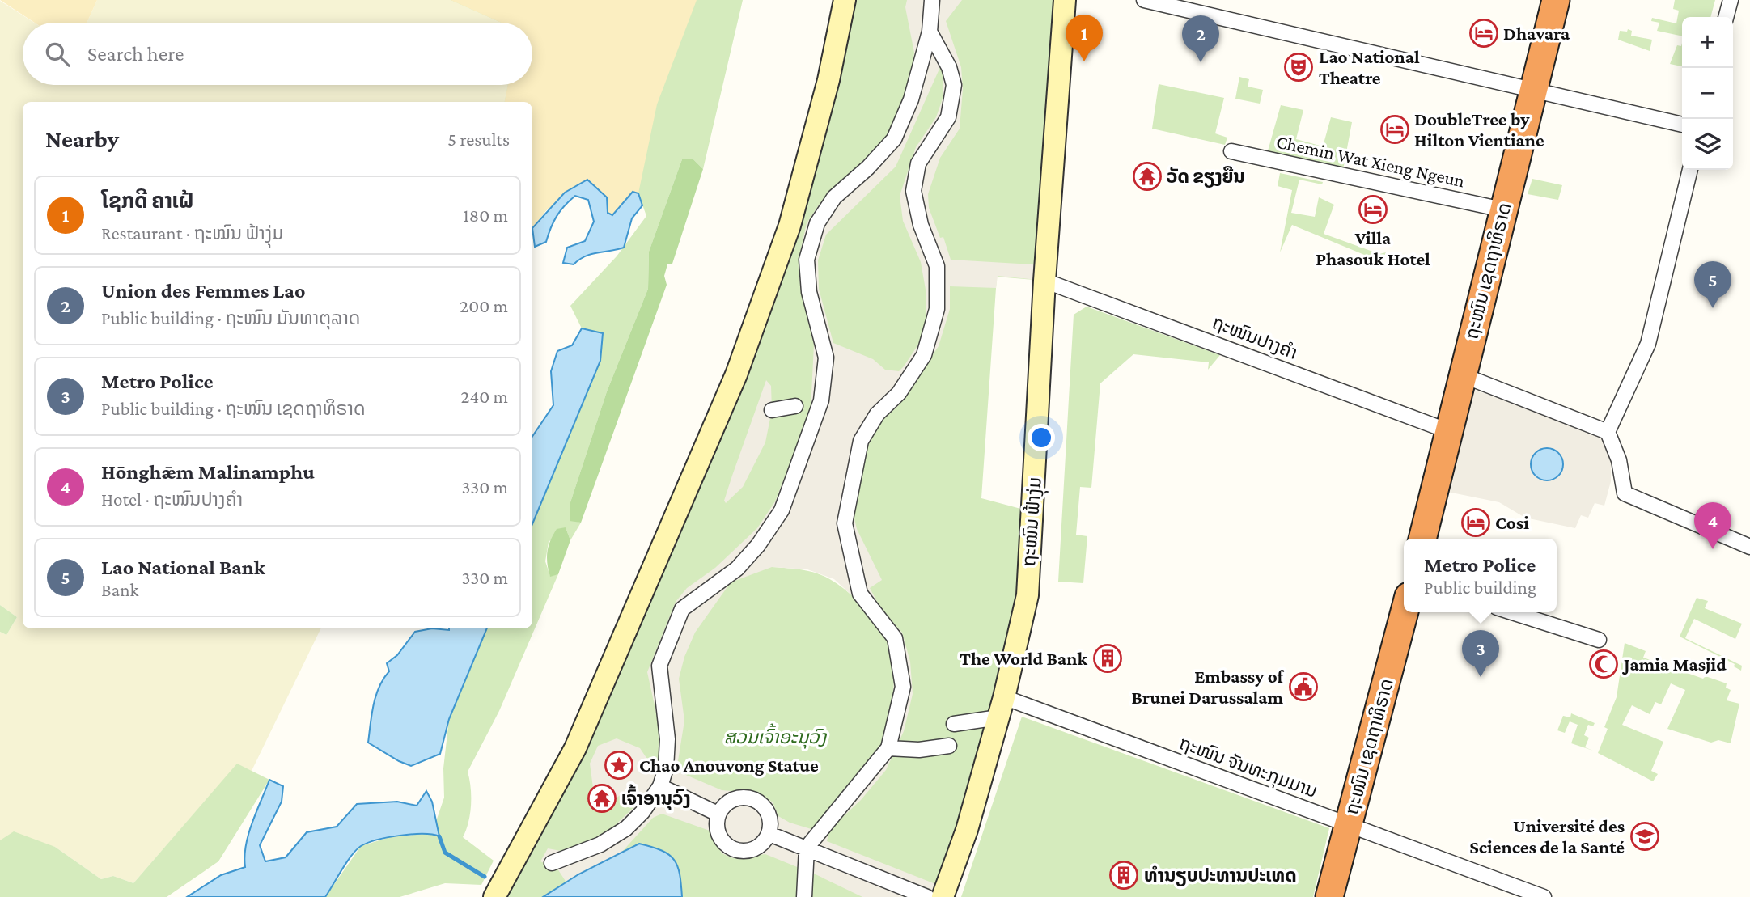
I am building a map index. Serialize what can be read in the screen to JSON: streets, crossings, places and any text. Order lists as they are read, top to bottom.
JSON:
{
  "streets": {
    "highway": ["ຖະໜົນ ເຊດຖາທິຣາດ"],
    "street": [
      "Chemin Wat Xieng Ngeun",
      "ຖະໜົນປາງຄໍາ",
      "ຖະໝົນ ຟ້າງຸ່ມ",
      "ຖະໜົນ ຈັນທະກຸມມານ"
    ]
  },
  "crossings": [
    ["Chemin Wat Xieng Ngeun", "ຖະໜົນ ເຊດຖາທິຣາດ"],
    ["ຖະໜົນ ເຊດຖາທິຣາດ", "ຖະໜົນປາງຄໍາ"],
    ["ຖະໜົນ ເຊດຖາທິຣາດ", "ຖະໜົນ ຈັນທະກຸມມານ"],
    ["ຖະໜົນປາງຄໍາ", "ຖະໝົນ ຟ້າງຸ່ມ"],
    ["ຖະໝົນ ຟ້າງຸ່ມ", "ຖະໜົນ ຈັນທະກຸມມານ"]
  ],
  "parks": ["ສວນເຈົ້າອະນຸວົງ"],
  "places": {
    "hotel": [
      "Dhavara",
      "DoubleTree by Hilton Vientiane",
      "Villa Phasouk Hotel",
      "Cosi"
    ],
    "theatre": ["Lao National Theatre"],
    "temple": ["ວັດ ຂຽງຍືນ", "ເຈົ້າອານຸວົງ"],
    "building": ["The World Bank", "ທຳນຽບປະທານປະເທດ"],
    "mosque": ["Jamia Masjid"],
    "public building": ["Embassy of Brunei Darussalam"],
    "place": ["Chao Anouvong Statue"],
    "school or university": ["Université des Sciences de la Santé"]
  },
  "page": {
    "pins": [
      "1",
      "2",
      "5",
      "4",
      "3"
    ],
    "map_buttons": ["+", "−"],
    "search": "Search here",
    "heading": ["Nearby", "5 results"],
    "list": [
      {
        "mark": "1",
        "name": "ໂຊກດີ ຄາເຝ້",
        "note": "Restaurant · ຖະໝົນ ຟ້າງຸ່ມ",
        "value": "180 m"
      },
      {
        "mark": "2",
        "name": "Union des Femmes Lao",
        "note": "Public building · ຖະໜົນ ມັນທາຕຸລາດ",
        "value": "200 m"
      },
      {
        "mark": "3",
        "name": "Metro Police",
        "note": "Public building · ຖະໜົນ ເຊດຖາທິຣາດ",
        "value": "240 m"
      },
      {
        "mark": "4",
        "name": "Hōnghǣm Malinamphu",
        "note": "Hotel · ຖະໜົນປາງຄໍາ",
        "value": "330 m"
      },
      {
        "mark": "5",
        "name": "Lao National Bank",
        "note": "Bank",
        "value": "330 m"
      }
    ],
    "popup": ["Metro Police", "Public building"]
  }
}
